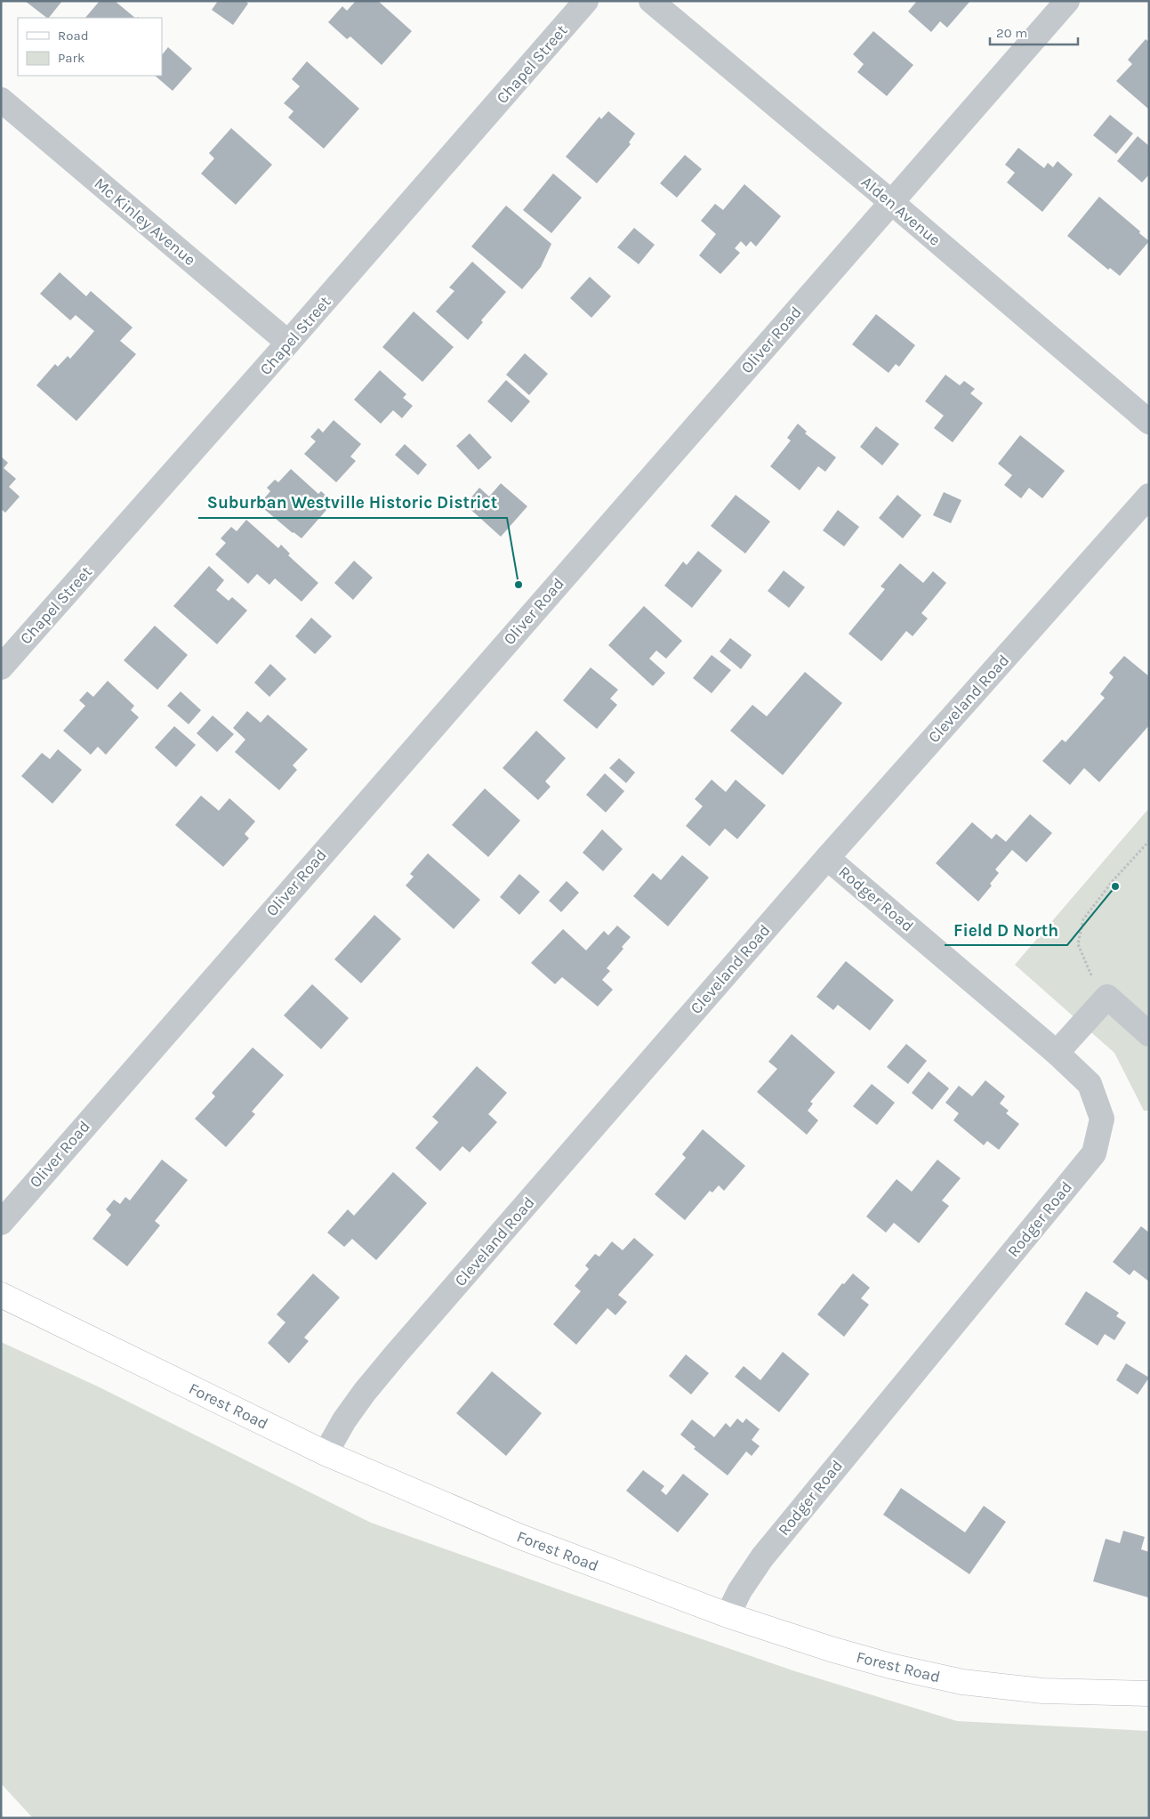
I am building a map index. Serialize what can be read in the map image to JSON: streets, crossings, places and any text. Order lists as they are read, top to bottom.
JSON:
{
  "streets": {
    "main road": ["Forest Road"],
    "street": [
      "Chapel Street",
      "Alden Avenue",
      "Mc Kinley Avenue",
      "Oliver Road",
      "Cleveland Road",
      "Rodger Road"
    ]
  },
  "crossings": [
    ["Chapel Street", "Mc Kinley Avenue"],
    ["Alden Avenue", "Oliver Road"],
    ["Cleveland Road", "Rodger Road"],
    ["Cleveland Road", "Forest Road"],
    ["Rodger Road", "Forest Road"]
  ],
  "places": ["Suburban Westville Historic District", "Field D North"],
  "legend": ["Road", "Park"],
  "scale_bar": "20 m"
}
